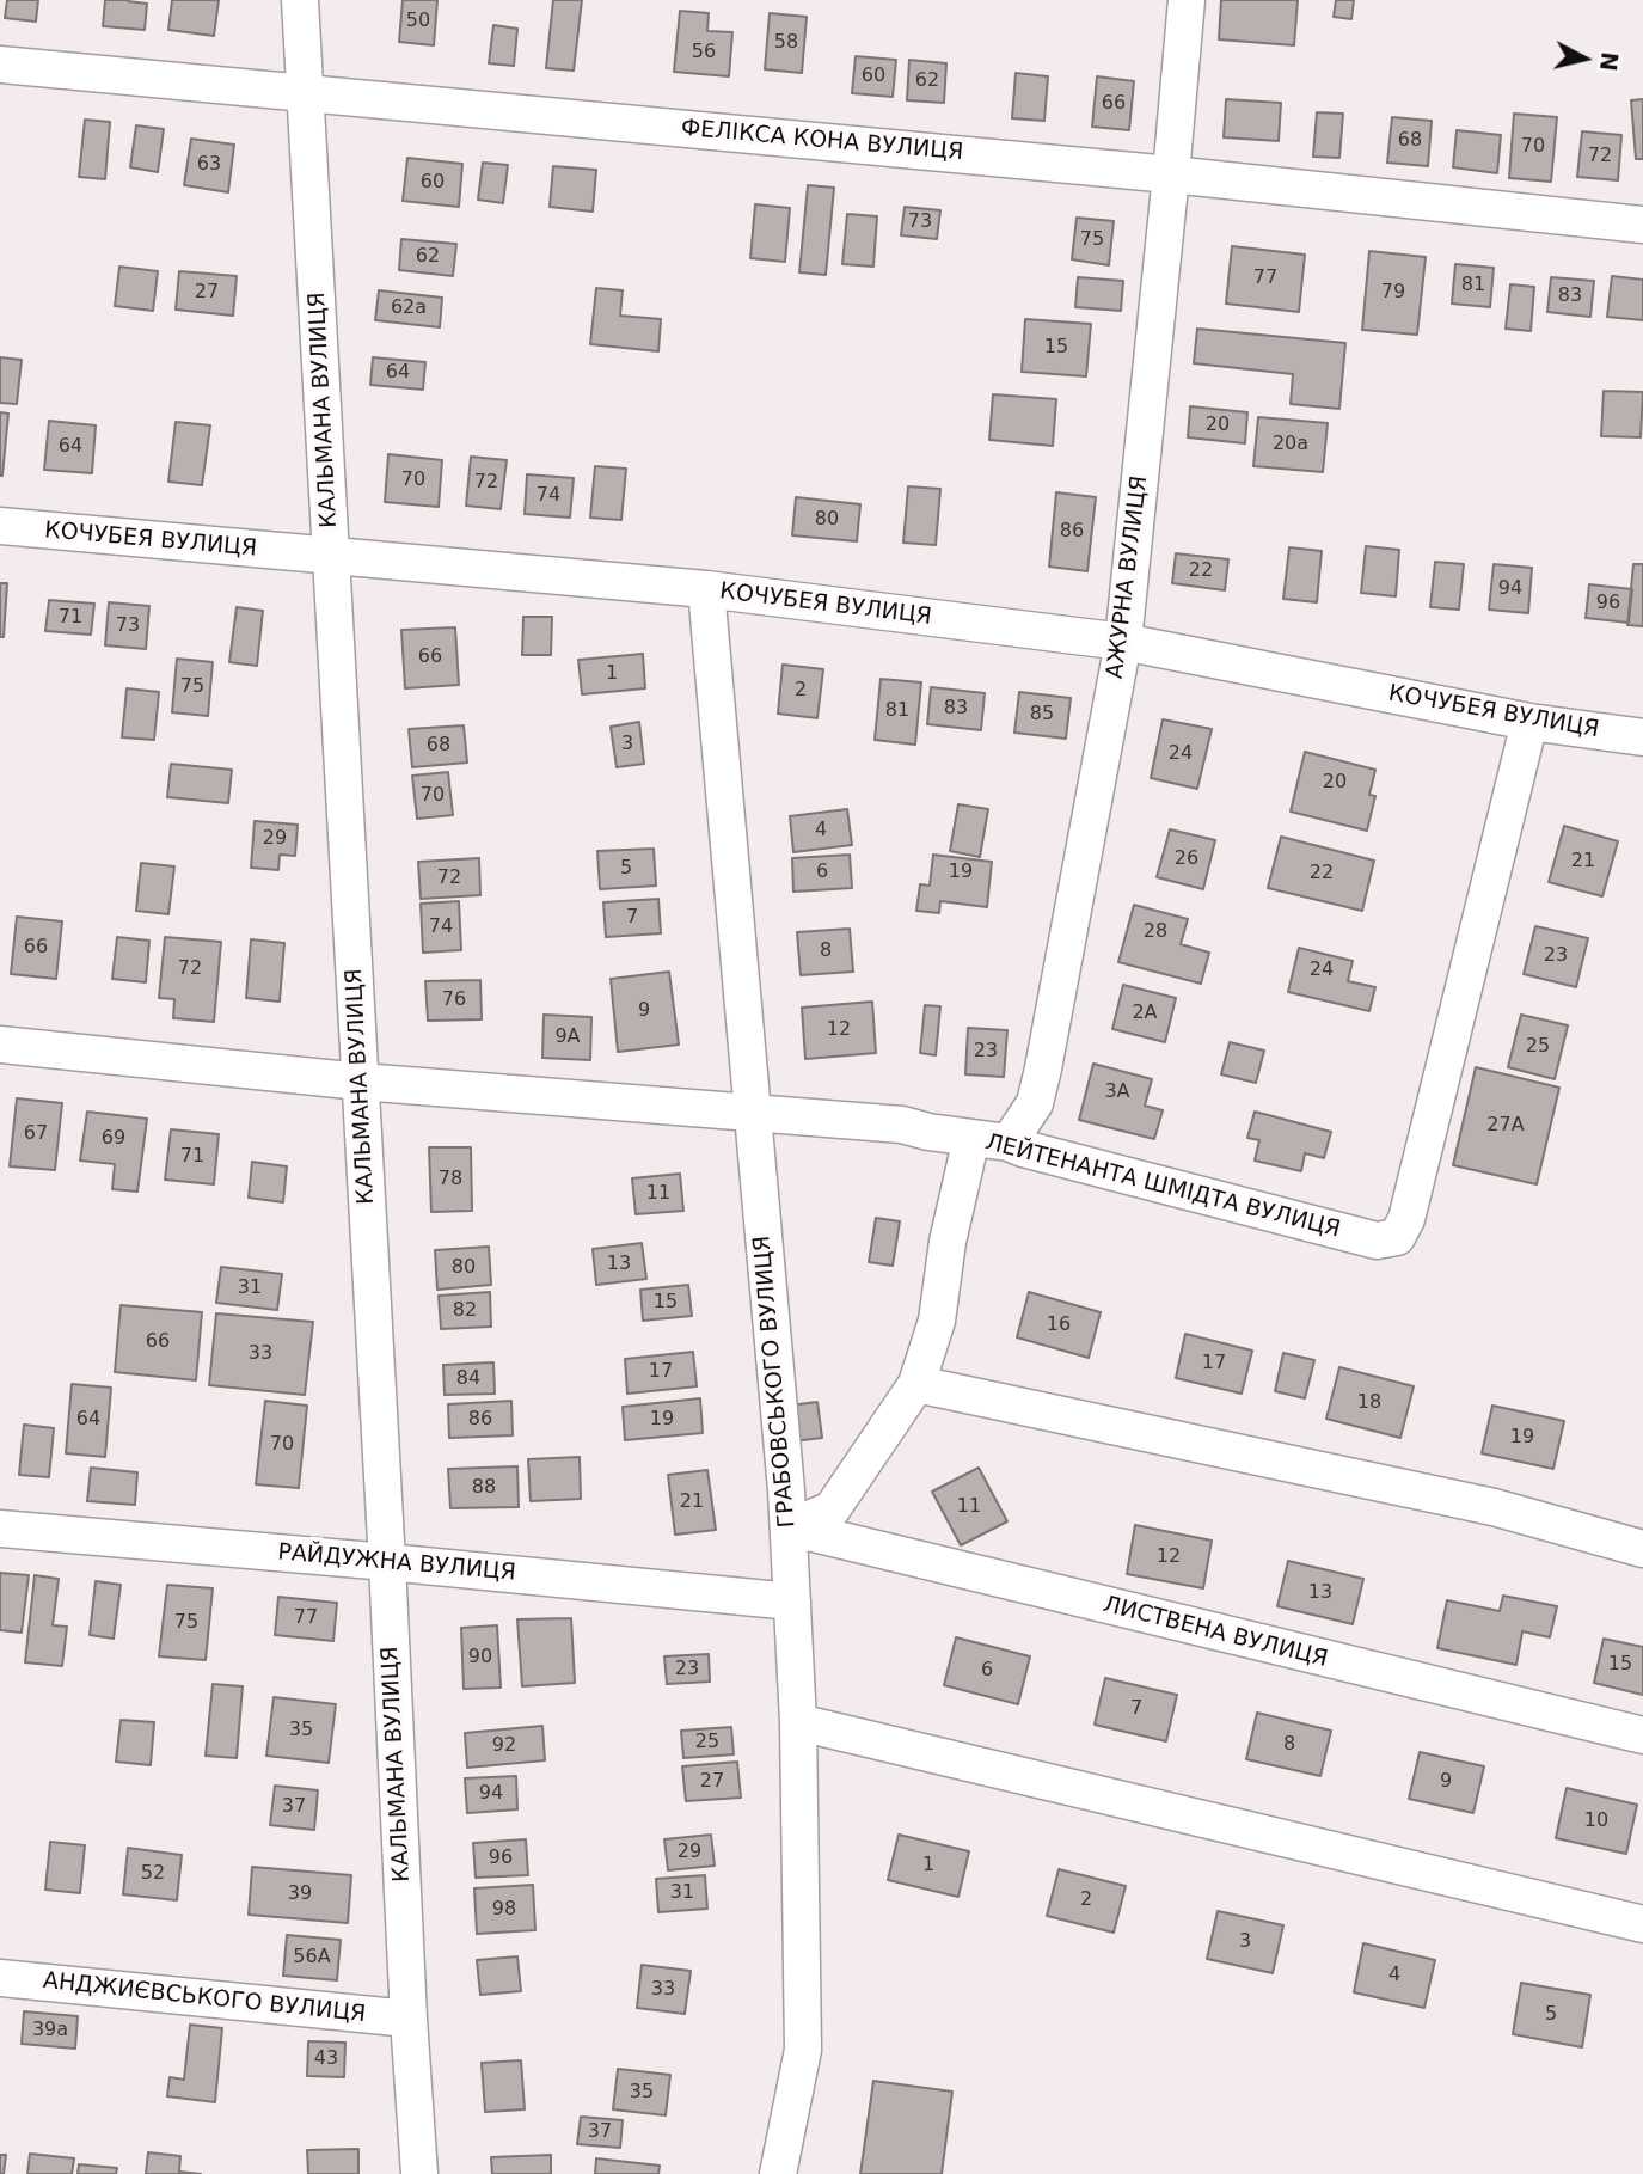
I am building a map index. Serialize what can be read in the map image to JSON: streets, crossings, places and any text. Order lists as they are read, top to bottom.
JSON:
{
  "streets": {
    "street": [
      "ФЕЛІКСА КОНА ВУЛИЦЯ",
      "КАЛЬМАНА ВУЛИЦЯ",
      "КОЧУБЕЯ ВУЛИЦЯ",
      "АЖУРНА ВУЛИЦЯ",
      "ЛЕЙТЕНАНТА ШМІДТА ВУЛИЦЯ",
      "ГРАБОВСЬКОГО ВУЛИЦЯ",
      "РАЙДУЖНА ВУЛИЦЯ",
      "ЛИСТВЕНА ВУЛИЦЯ",
      "АНДЖИЄВСЬКОГО ВУЛИЦЯ"
    ]
  },
  "crossings": [
    ["ФЕЛІКСА КОНА ВУЛИЦЯ", "КАЛЬМАНА ВУЛИЦЯ"],
    ["ФЕЛІКСА КОНА ВУЛИЦЯ", "АЖУРНА ВУЛИЦЯ"],
    ["КАЛЬМАНА ВУЛИЦЯ", "КОЧУБЕЯ ВУЛИЦЯ"],
    ["КАЛЬМАНА ВУЛИЦЯ", "ЛЕЙТЕНАНТА ШМІДТА ВУЛИЦЯ"],
    ["КАЛЬМАНА ВУЛИЦЯ", "РАЙДУЖНА ВУЛИЦЯ"],
    ["КАЛЬМАНА ВУЛИЦЯ", "АНДЖИЄВСЬКОГО ВУЛИЦЯ"],
    ["КОЧУБЕЯ ВУЛИЦЯ", "АЖУРНА ВУЛИЦЯ"],
    ["КОЧУБЕЯ ВУЛИЦЯ", "ЛЕЙТЕНАНТА ШМІДТА ВУЛИЦЯ"],
    ["КОЧУБЕЯ ВУЛИЦЯ", "ГРАБОВСЬКОГО ВУЛИЦЯ"],
    ["АЖУРНА ВУЛИЦЯ", "ЛЕЙТЕНАНТА ШМІДТА ВУЛИЦЯ"],
    ["ЛЕЙТЕНАНТА ШМІДТА ВУЛИЦЯ", "ГРАБОВСЬКОГО ВУЛИЦЯ"],
    ["ГРАБОВСЬКОГО ВУЛИЦЯ", "РАЙДУЖНА ВУЛИЦЯ"],
    ["ГРАБОВСЬКОГО ВУЛИЦЯ", "ЛИСТВЕНА ВУЛИЦЯ"]
  ],
  "house_numbers": [
    "50",
    "58",
    "56",
    "60",
    "62",
    "66",
    "68",
    "70",
    "72",
    "63",
    "60",
    "73",
    "75",
    "62",
    "77",
    "81",
    "27",
    "79",
    "83",
    "62а",
    "15",
    "64",
    "20",
    "20а",
    "64",
    "70",
    "72",
    "74",
    "80",
    "86",
    "22",
    "94",
    "96",
    "71",
    "73",
    "66",
    "1",
    "75",
    "2",
    "83",
    "81",
    "85",
    "3",
    "68",
    "24",
    "20",
    "70",
    "4",
    "29",
    "26",
    "21",
    "5",
    "6",
    "19",
    "22",
    "72",
    "7",
    "74",
    "28",
    "66",
    "8",
    "23",
    "72",
    "24",
    "76",
    "9",
    "2А",
    "12",
    "9А",
    "25",
    "23",
    "3А",
    "27А",
    "67",
    "69",
    "71",
    "78",
    "11",
    "13",
    "80",
    "31",
    "15",
    "82",
    "16",
    "66",
    "33",
    "17",
    "17",
    "84",
    "18",
    "64",
    "86",
    "19",
    "19",
    "70",
    "88",
    "21",
    "11",
    "12",
    "13",
    "77",
    "75",
    "90",
    "15",
    "23",
    "6",
    "7",
    "35",
    "25",
    "8",
    "92",
    "27",
    "9",
    "94",
    "37",
    "10",
    "29",
    "96",
    "1",
    "52",
    "31",
    "39",
    "2",
    "98",
    "3",
    "56А",
    "4",
    "33",
    "5",
    "39а",
    "43",
    "35",
    "37"
  ],
  "north": "right"
}
